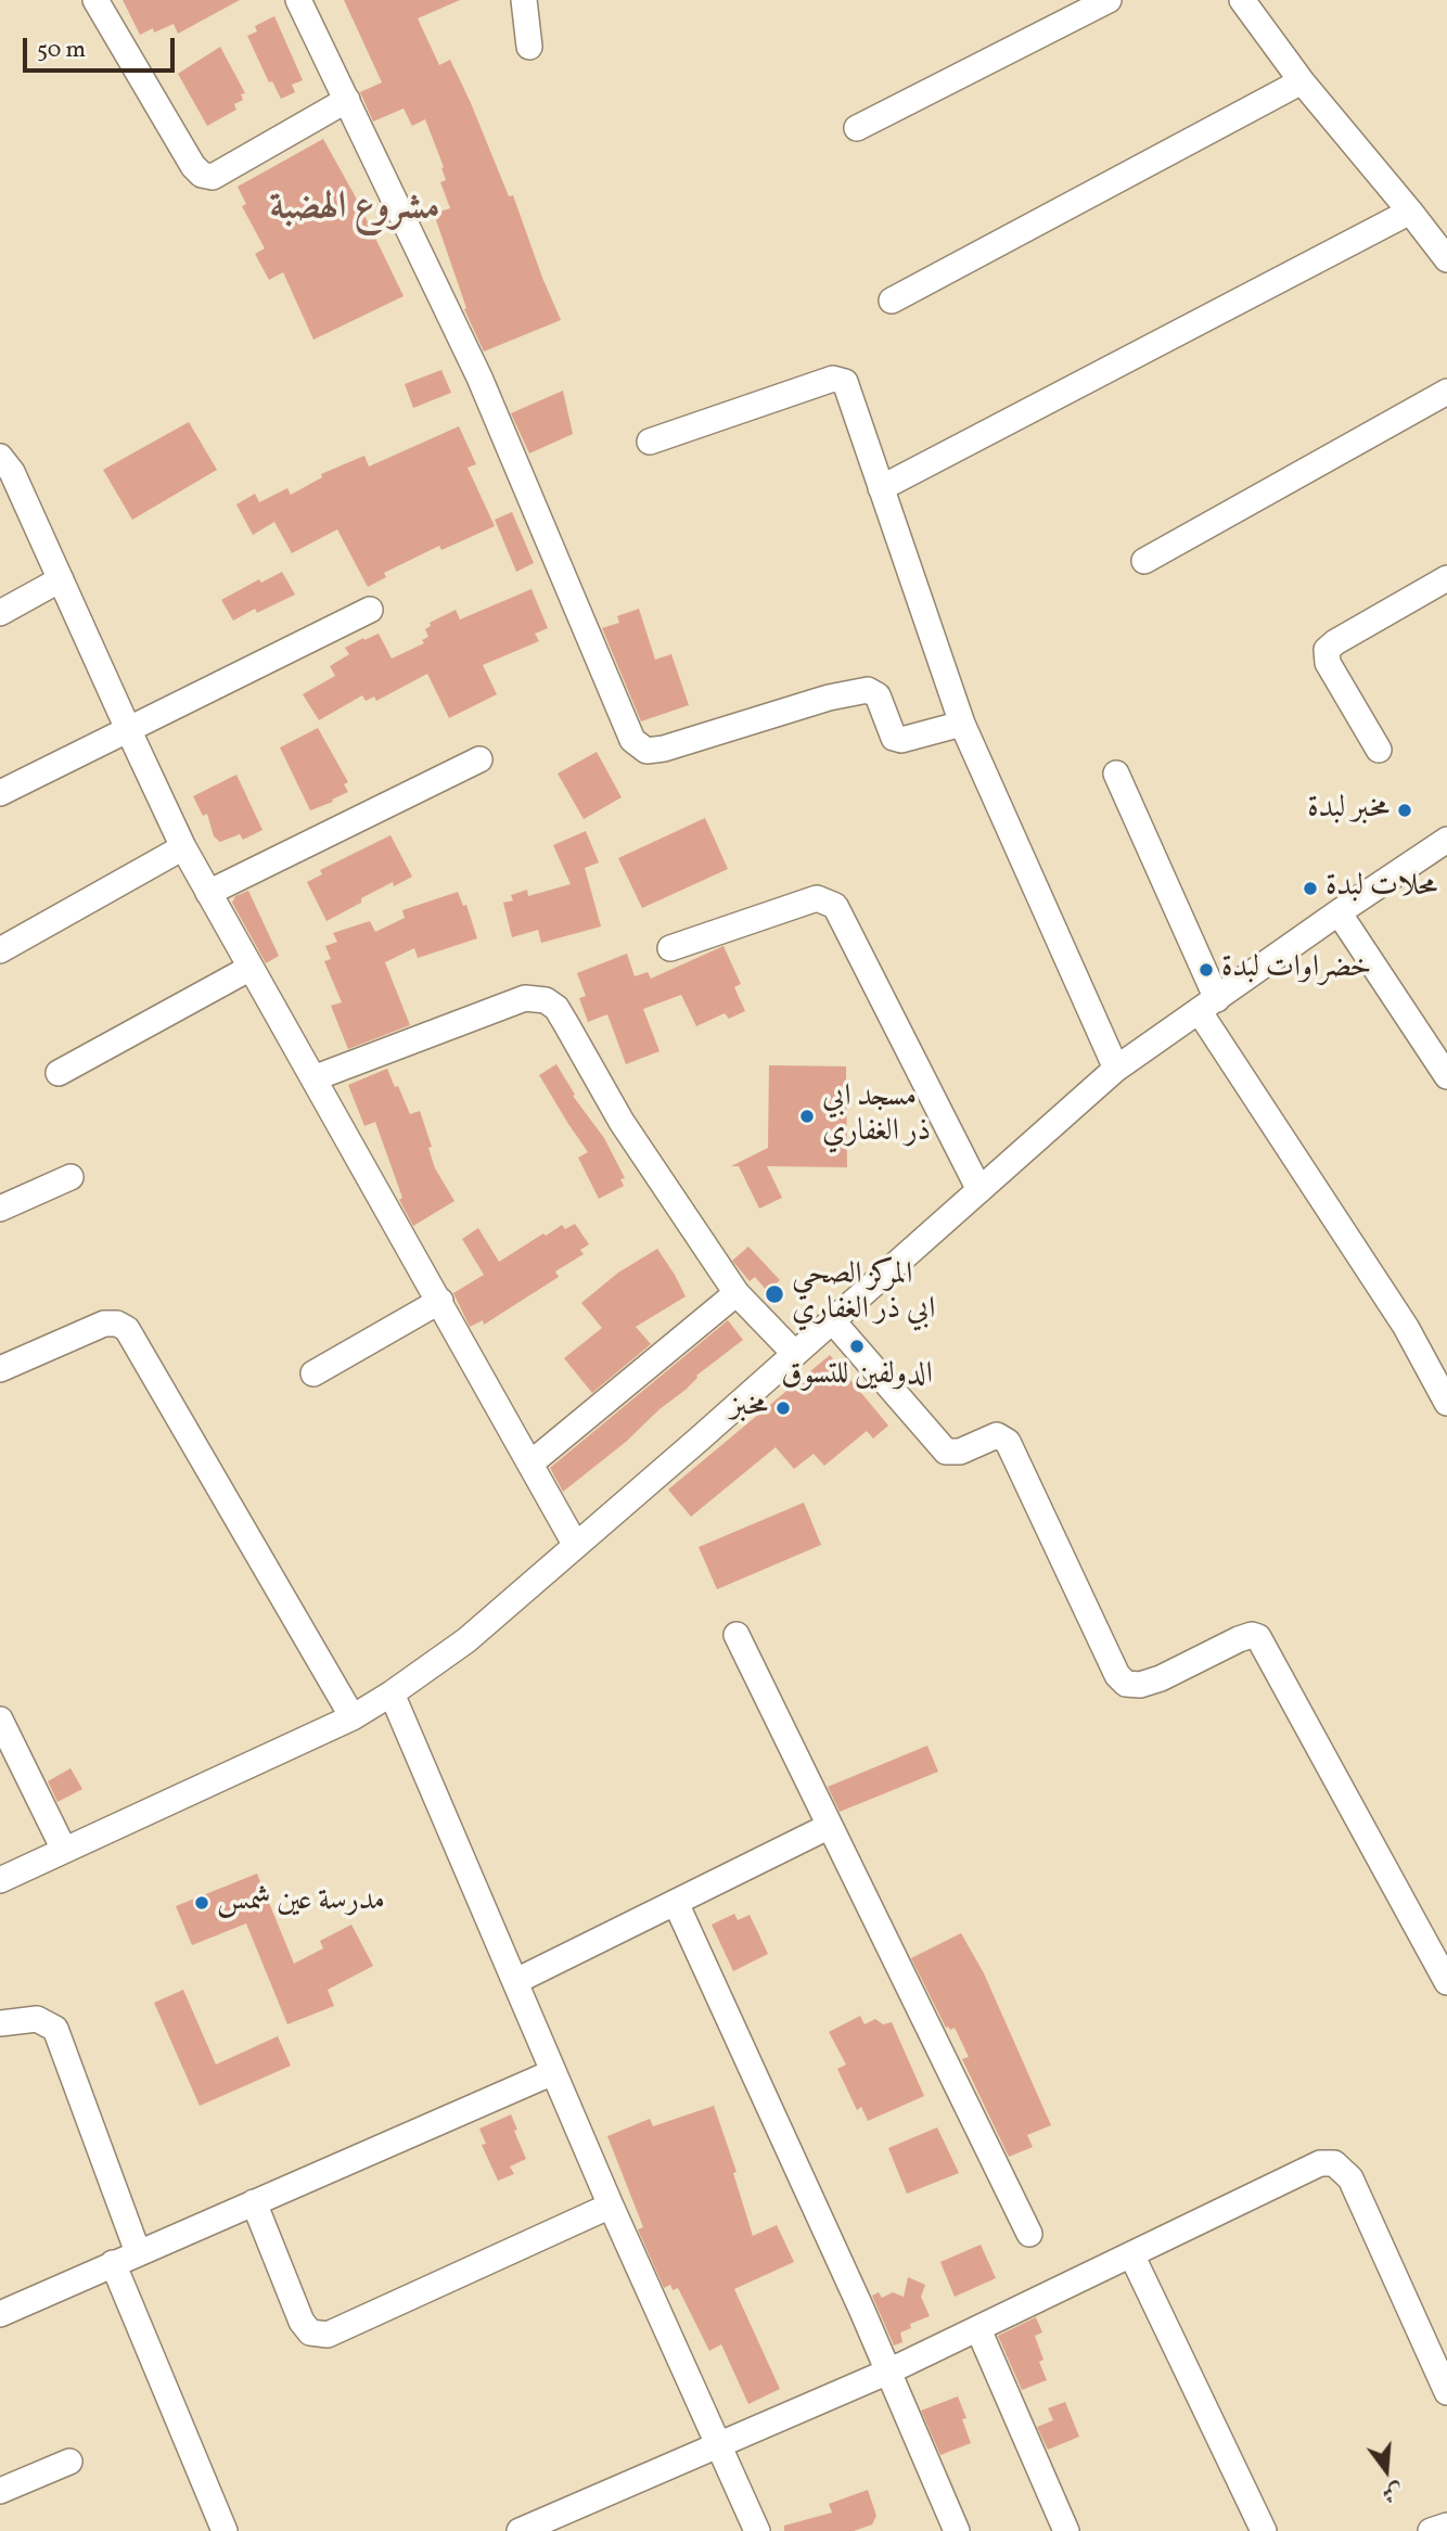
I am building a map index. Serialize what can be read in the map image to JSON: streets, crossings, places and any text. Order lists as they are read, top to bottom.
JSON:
{
  "districts": ["مشروع الهضبة"],
  "places": [
    "مخبر لبدة",
    "محلات لبدة",
    "خضراوات لبدة",
    "مسجد ابي ذر الغفاري",
    "المركز الصحي ابي ذر الغفاري",
    "الدولفين للتسوق",
    "مخبز",
    "مدرسة عين شمس"
  ],
  "scale_bar": "50 m",
  "north": "bottom"
}
